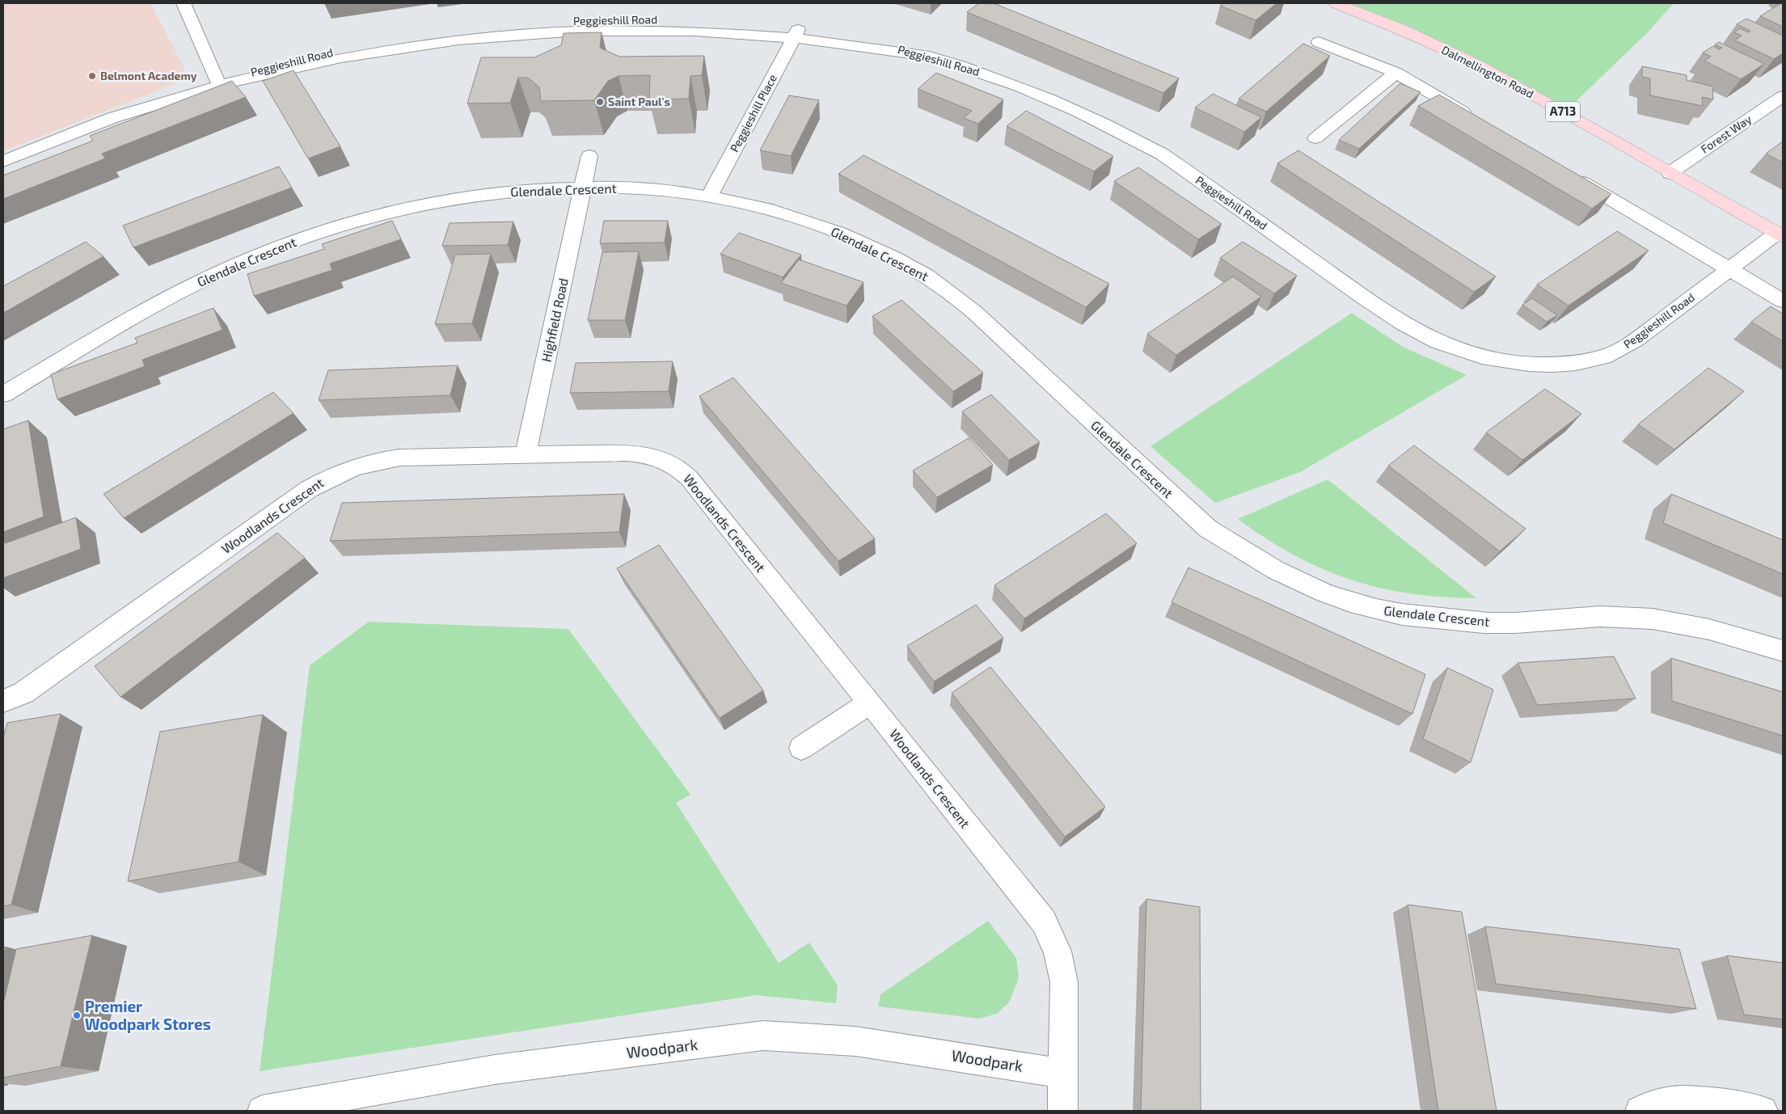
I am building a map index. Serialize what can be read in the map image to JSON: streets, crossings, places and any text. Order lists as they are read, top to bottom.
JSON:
{
  "streets": {
    "main road": ["Dalmellington Road", "A713"],
    "street": [
      "Peggieshill Road",
      "Peggieshill Place",
      "Forest Way",
      "Glendale Crescent",
      "Highfield Road",
      "Woodlands Crescent",
      "Woodpark"
    ]
  },
  "crossings": [
    ["Peggieshill Road", "Dalmellington Road"],
    ["Peggieshill Road", "Peggieshill Place"],
    ["Dalmellington Road", "Forest Way"],
    ["Peggieshill Place", "Glendale Crescent"],
    ["Glendale Crescent", "Highfield Road"],
    ["Highfield Road", "Woodlands Crescent"],
    ["Woodlands Crescent", "Woodpark"]
  ],
  "places": ["Belmont Academy", "Saint Paul's", "Premier Woodpark Stores"]
}
